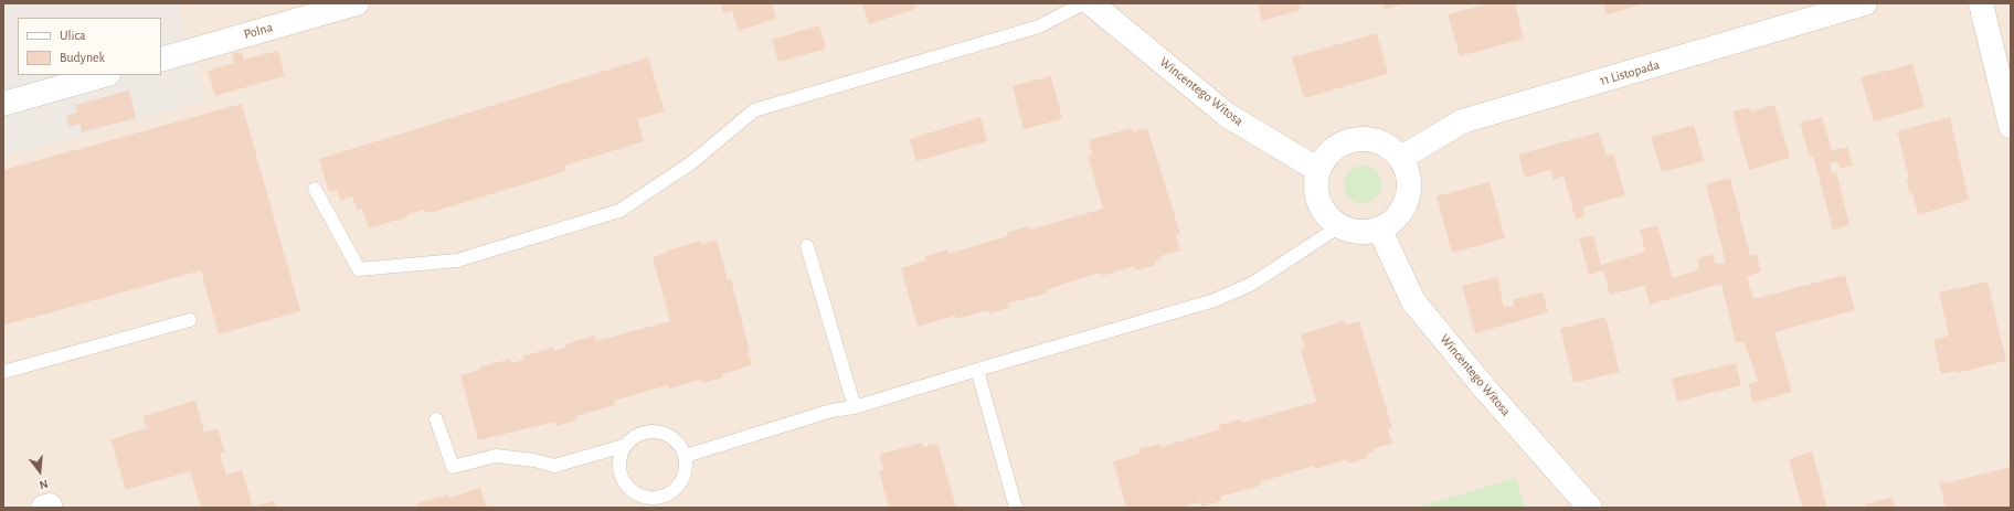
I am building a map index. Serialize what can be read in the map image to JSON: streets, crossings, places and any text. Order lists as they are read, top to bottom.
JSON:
{
  "streets": {
    "street": ["Polna", "11 Listopada", "Wincentego Witosa"]
  },
  "crossings": [
    ["11 Listopada", "Wincentego Witosa"]
  ],
  "legend": ["Ulica", "Budynek"],
  "north": "bottom"
}
